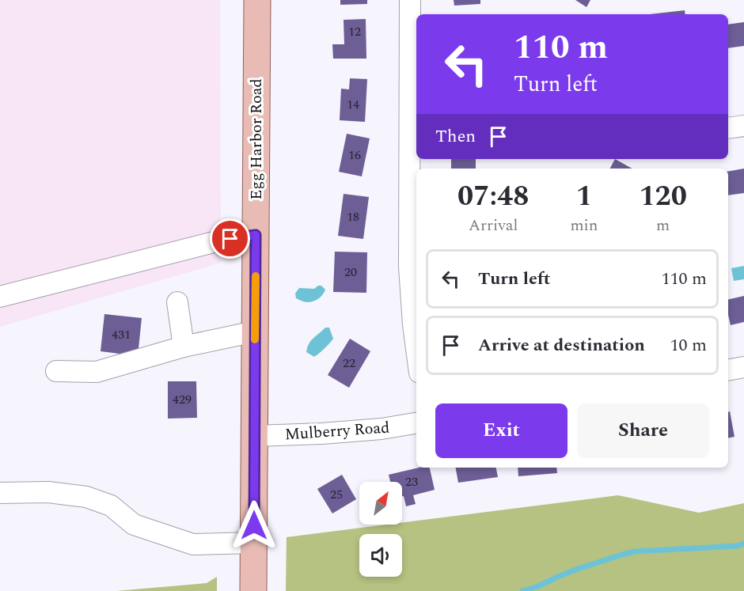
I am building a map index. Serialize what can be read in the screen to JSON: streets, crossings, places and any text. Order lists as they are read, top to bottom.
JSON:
{
  "streets": {
    "main road": ["Egg Harbor Road"],
    "street": ["Mulberry Road"]
  },
  "crossings": [
    ["Egg Harbor Road", "Mulberry Road"]
  ],
  "house_numbers": [
    "12",
    "14",
    "16",
    "18",
    "20",
    "431",
    "22",
    "429",
    "23",
    "25"
  ],
  "north": "top right",
  "page": {
    "turn": ["110 m", "Turn left"],
    "then": "Then",
    "eta": [
      "07:48",
      "Arrival",
      "1",
      "min",
      "120",
      "m"
    ],
    "list": [
      {
        "name": "Turn left",
        "value": "110 m"
      },
      {
        "name": "Arrive at destination",
        "value": "10 m"
      }
    ],
    "buttons": ["Exit", "Share"]
  }
}
